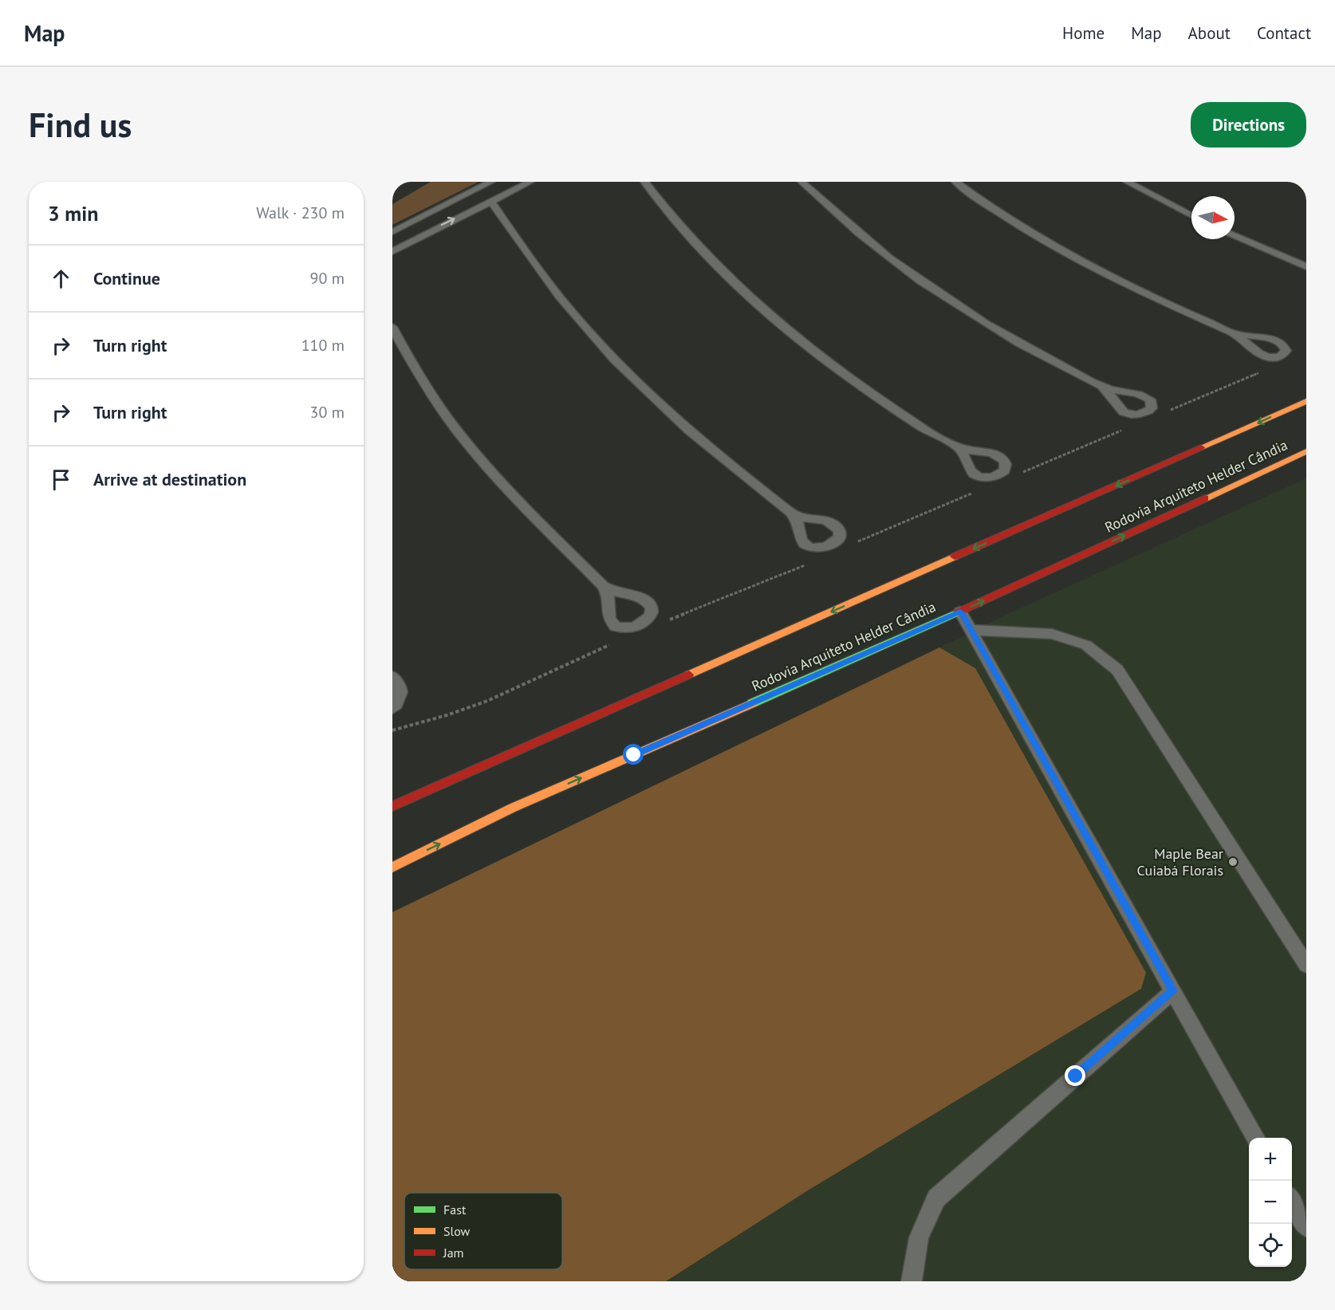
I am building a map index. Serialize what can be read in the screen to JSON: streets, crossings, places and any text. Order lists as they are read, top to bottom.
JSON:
{
  "streets": {
    "main road": ["Rodovia Arquiteto Helder Cândia"]
  },
  "places": ["Maple Bear Cuiabá Florais"],
  "legend": ["Fast", "Slow", "Jam"],
  "north": "right",
  "page": {
    "header": "Map",
    "nav": [
      "Home",
      "Map",
      "About",
      "Contact"
    ],
    "buttons": "Directions",
    "title": "Find us",
    "heading": ["3 min", "Walk · 230 m"],
    "list": [
      ["Continue", "90 m"],
      ["Turn right", "110 m"],
      ["Turn right", "30 m"],
      "Arrive at destination"
    ],
    "map_buttons": ["+", "−"]
  }
}
